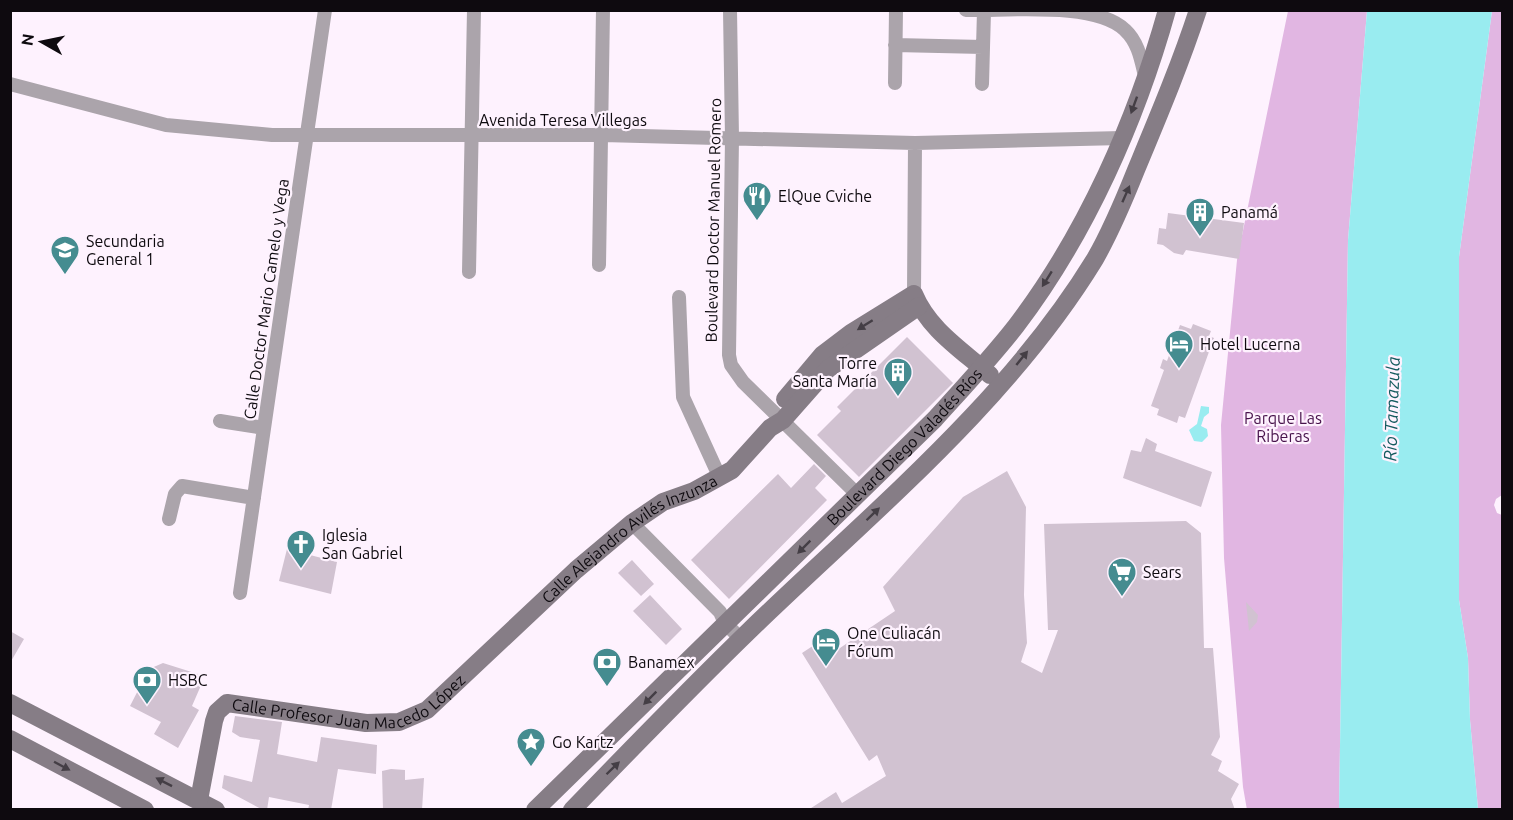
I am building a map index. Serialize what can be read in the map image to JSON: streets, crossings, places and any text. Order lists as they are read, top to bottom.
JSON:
{
  "streets": {
    "main road": ["Boulevard Diego Valadés Ríos", "Calle Alejandro Avilés Inzunza", "Calle Profesor Juan Macedo López"],
    "street": ["Avenida Teresa Villegas", "Boulevard Doctor Manuel Romero", "Calle Doctor Mario Camelo y Vega"]
  },
  "crossings": [
    ["Avenida Teresa Villegas", "Boulevard Doctor Manuel Romero"],
    ["Avenida Teresa Villegas", "Calle Doctor Mario Camelo y Vega"],
    ["Avenida Teresa Villegas", "Boulevard Diego Valadés Ríos"],
    ["Boulevard Doctor Manuel Romero", "Boulevard Diego Valadés Ríos"],
    ["Boulevard Doctor Manuel Romero", "Calle Alejandro Avilés Inzunza"],
    ["Calle Alejandro Avilés Inzunza", "Calle Profesor Juan Macedo López"]
  ],
  "water": ["Río Tamazula"],
  "parks": ["Parque Las Riberas"],
  "places": {
    "restaurant": ["ElQue Cviche"],
    "building": ["Panamá", "Torre Santa María"],
    "school or university": ["Secundaria General 1"],
    "hotel": ["Hotel Lucerna", "One Culiacán Fórum"],
    "church": ["Iglesia San Gabriel"],
    "supermarket": ["Sears"],
    "bank": ["Banamex", "HSBC"],
    "place": ["Go Kartz"]
  },
  "north": "left"
}
